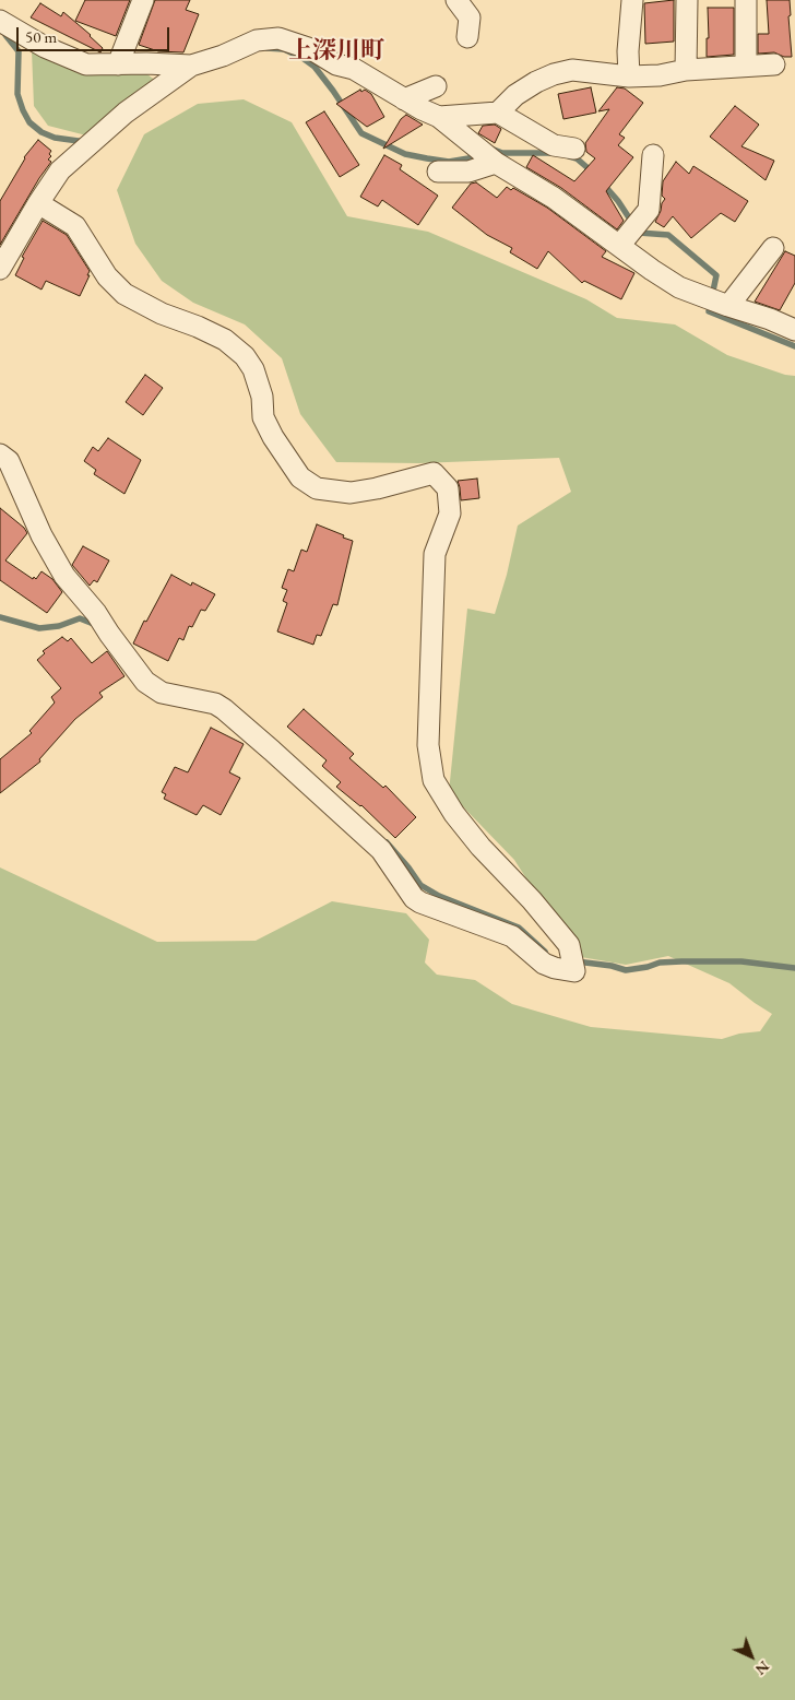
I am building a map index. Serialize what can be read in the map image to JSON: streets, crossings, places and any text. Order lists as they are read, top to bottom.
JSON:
{
  "districts": ["上深川町"],
  "scale_bar": "50 m",
  "north": "bottom right"
}
